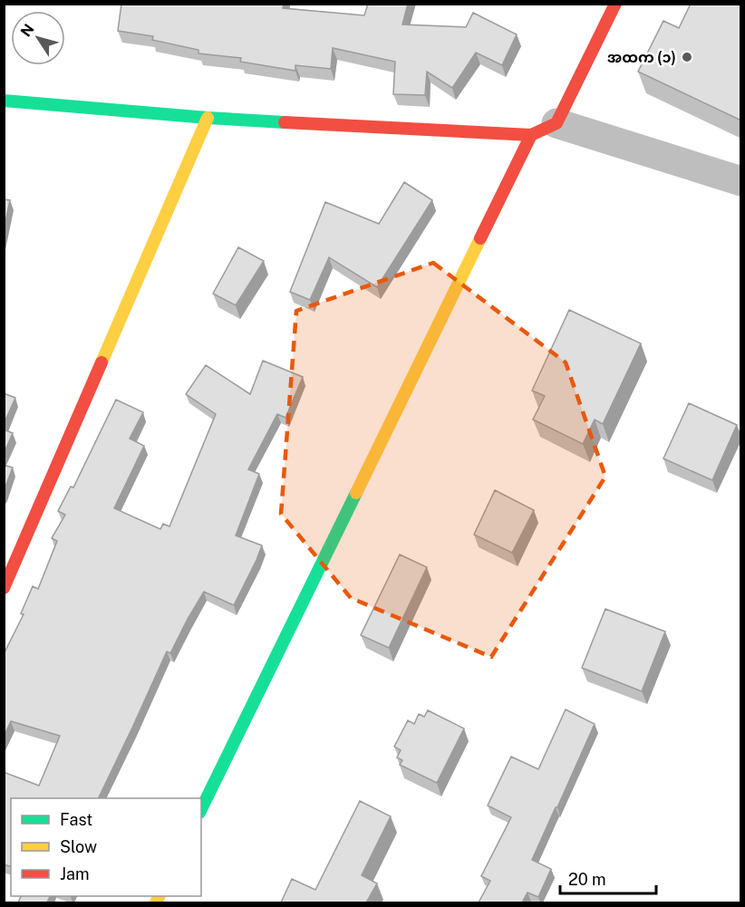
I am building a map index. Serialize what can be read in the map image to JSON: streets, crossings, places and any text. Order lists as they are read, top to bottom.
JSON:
{
  "places": ["အထက (၁)"],
  "legend": ["Fast", "Slow", "Jam"],
  "scale_bar": "20 m",
  "north": "top left"
}
